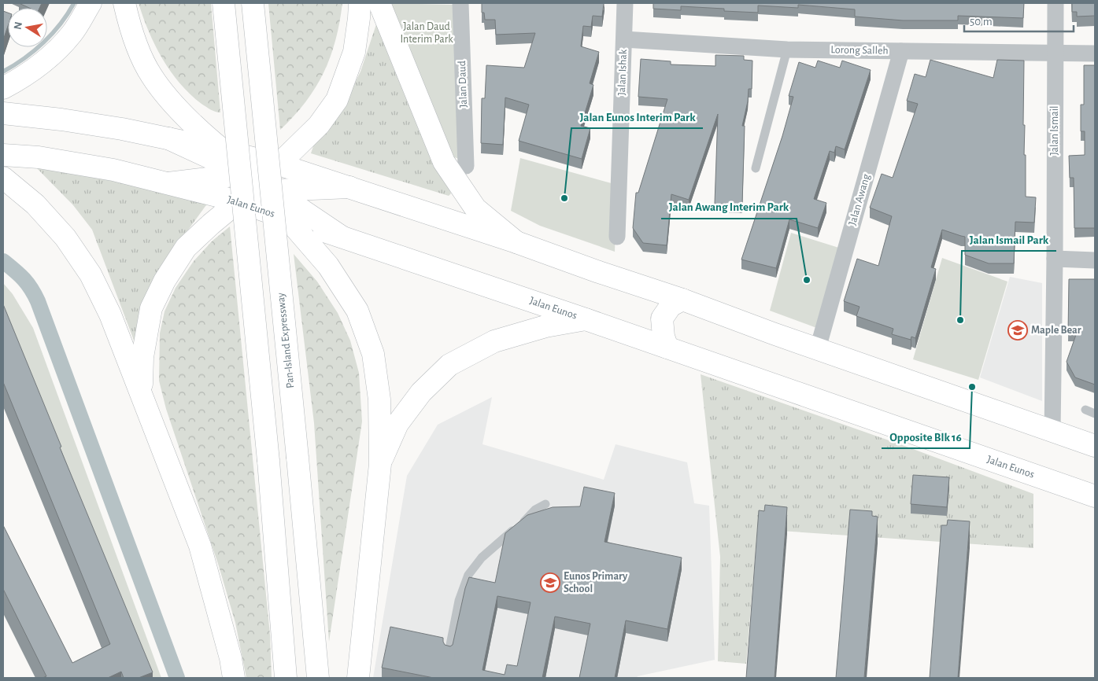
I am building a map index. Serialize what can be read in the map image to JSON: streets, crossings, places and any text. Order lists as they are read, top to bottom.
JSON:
{
  "streets": {
    "highway": ["Jalan Eunos", "Pan-Island Expressway"],
    "street": [
      "Lorong Salleh",
      "Jalan Ishak",
      "Jalan Daud",
      "Jalan Ismail",
      "Jalan Awang"
    ]
  },
  "crossings": [
    ["Lorong Salleh", "Jalan Ishak"],
    ["Lorong Salleh", "Jalan Ismail"],
    ["Lorong Salleh", "Jalan Awang"]
  ],
  "parks": ["Jalan Daud Interim Park"],
  "places": {
    "other": [
      "Jalan Eunos Interim Park",
      "Jalan Awang Interim Park",
      "Jalan Ismail Park",
      "Opposite Blk 16"
    ],
    "school or university": ["Maple Bear", "Eunos Primary School"]
  },
  "scale_bar": "50 m",
  "north": "left"
}
